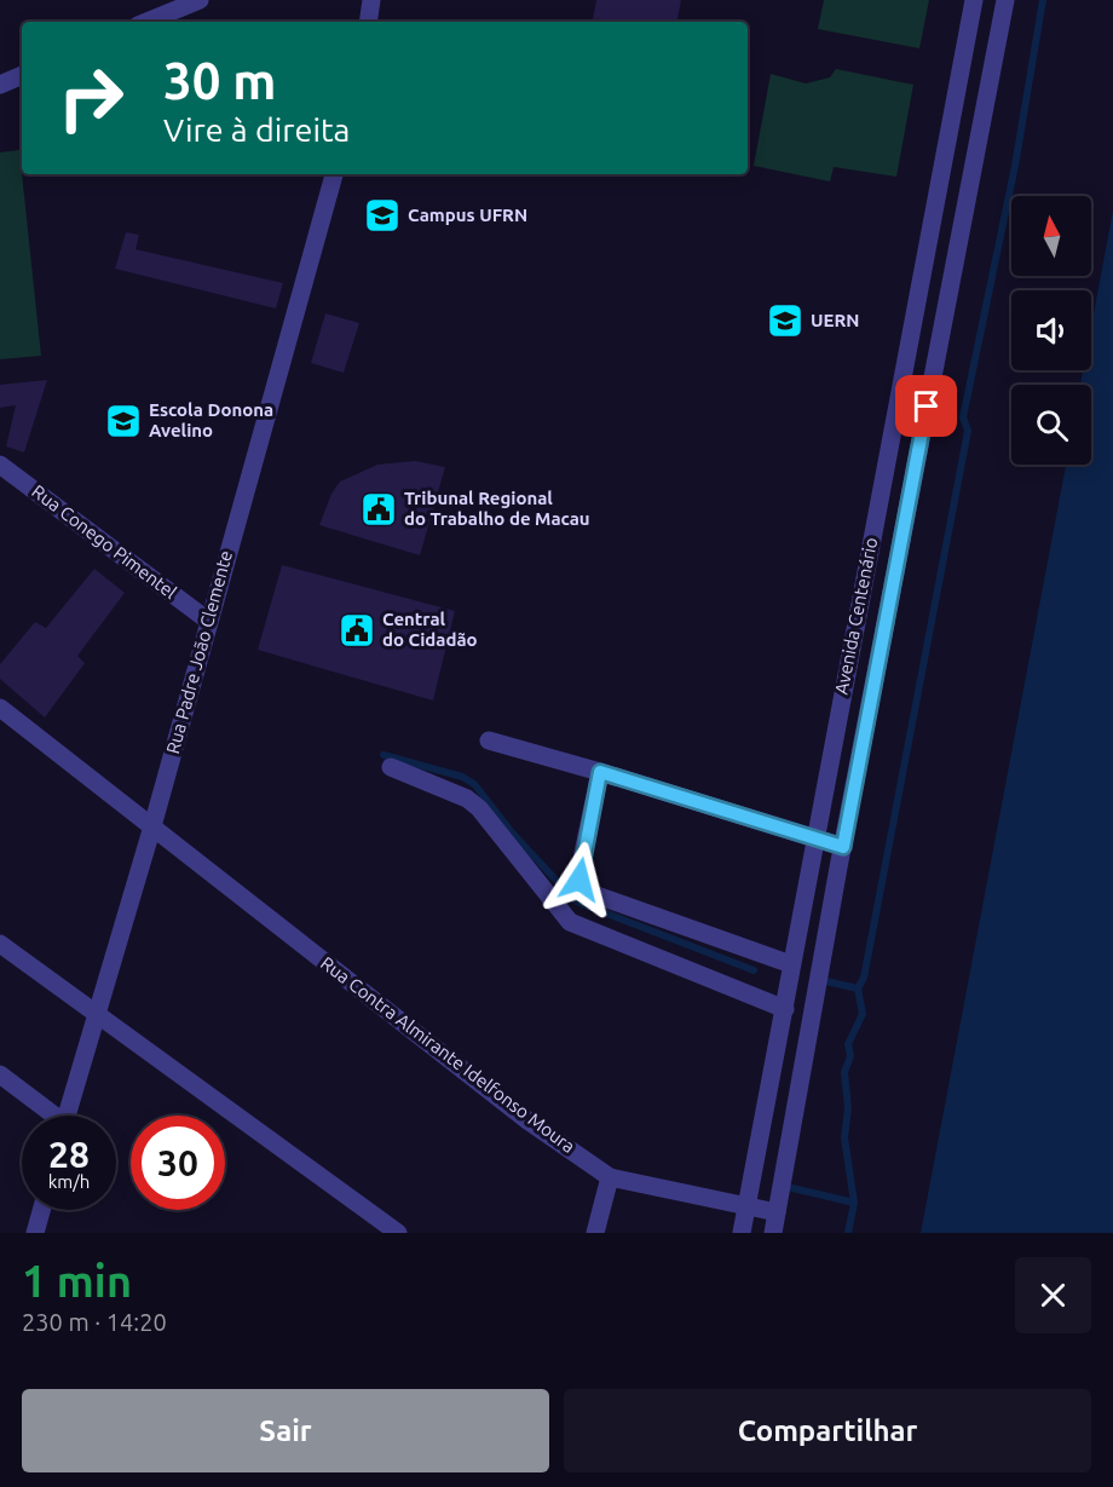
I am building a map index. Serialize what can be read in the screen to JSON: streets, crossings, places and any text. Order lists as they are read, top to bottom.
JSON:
{
  "streets": {
    "street": [
      "Rua Conego Pimentel",
      "Avenida Centenário",
      "Rua Padre João Clemente",
      "Rua Contra Almirante Idelfonso Moura"
    ]
  },
  "crossings": [
    ["Rua Conego Pimentel", "Rua Padre João Clemente"],
    ["Avenida Centenário", "Rua Contra Almirante Idelfonso Moura"],
    ["Rua Padre João Clemente", "Rua Contra Almirante Idelfonso Moura"]
  ],
  "places": {
    "school or university": ["Campus UFRN", "UERN", "Escola Donona Avelino"],
    "public building": ["Tribunal Regional do Trabalho de Macau", "Central do Cidadão"]
  },
  "north": "top",
  "page": {
    "turn": ["30 m", "Vire à direita"],
    "speed": "28 km/h",
    "limit": "30",
    "heading": ["1 min", "230 m · 14:20"],
    "buttons": ["Sair", "Compartilhar"]
  }
}
